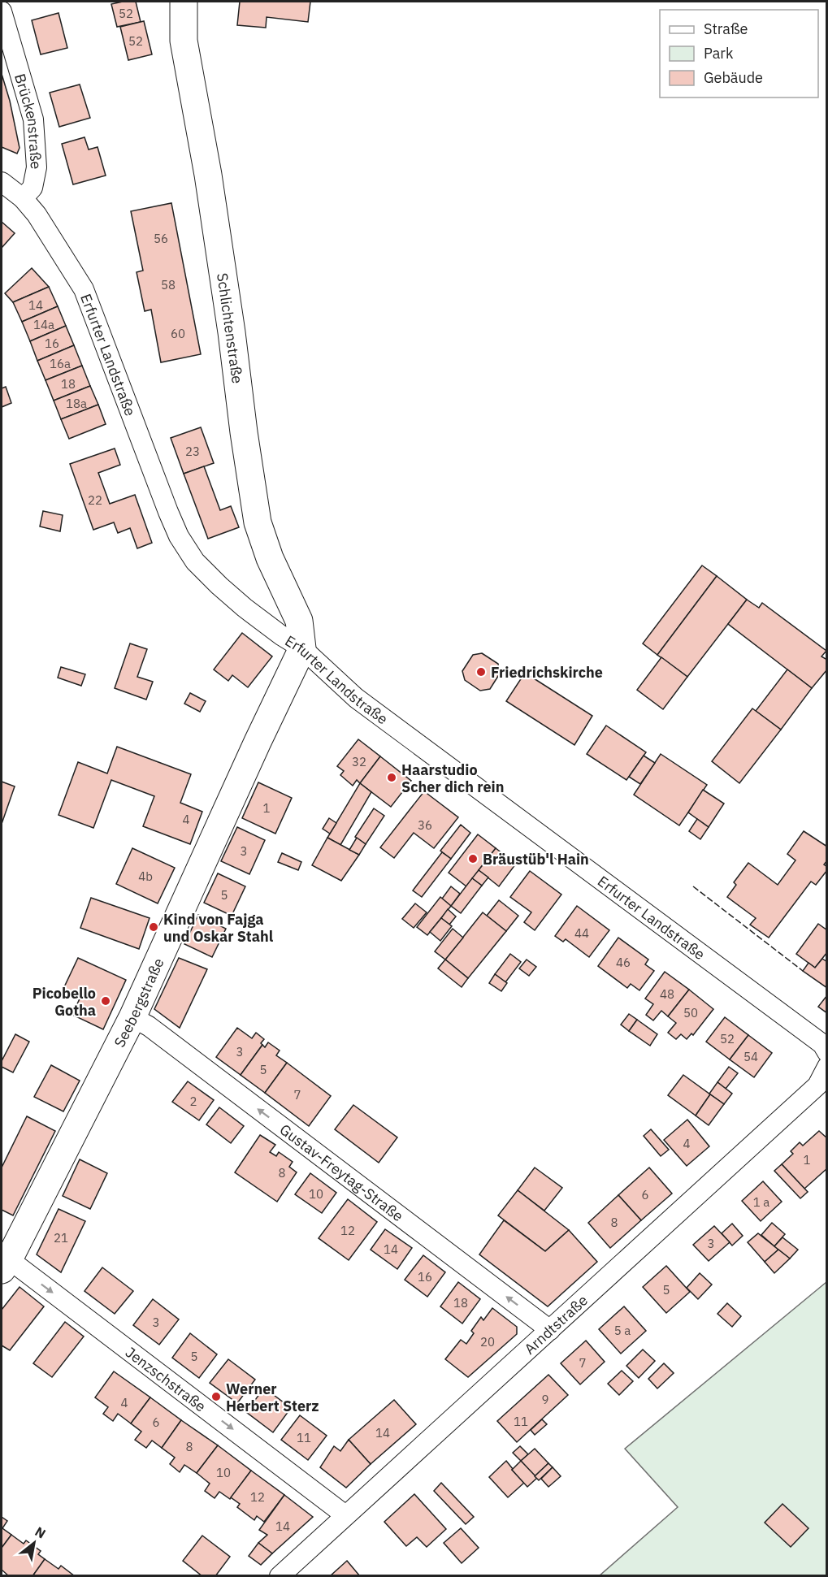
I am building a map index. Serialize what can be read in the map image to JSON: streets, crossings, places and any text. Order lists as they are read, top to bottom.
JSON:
{
  "streets": {
    "main road": ["Schlichtenstraße", "Seebergstraße"],
    "street": [
      "Brückenstraße",
      "Erfurter Landstraße",
      "Gustav-Freytag-Straße",
      "Arndtstraße",
      "Jenzschstraße"
    ]
  },
  "crossings": [
    ["Brückenstraße", "Erfurter Landstraße"],
    ["Schlichtenstraße", "Erfurter Landstraße"],
    ["Schlichtenstraße", "Seebergstraße"],
    ["Erfurter Landstraße", "Seebergstraße"],
    ["Seebergstraße", "Gustav-Freytag-Straße"],
    ["Seebergstraße", "Jenzschstraße"],
    ["Gustav-Freytag-Straße", "Arndtstraße"],
    ["Arndtstraße", "Jenzschstraße"]
  ],
  "one_way": ["Gustav-Freytag-Straße", "Jenzschstraße"],
  "places": [
    "Friedrichskirche",
    "Haarstudio Scher dich rein",
    "Bräustüb'l Hain",
    "Kind von Fajga und Oskar Stahl",
    "Picobello Gotha",
    "Werner Herbert Sterz"
  ],
  "house_numbers": [
    "52",
    "52",
    "56",
    "58",
    "14",
    "14a",
    "60",
    "16",
    "16a",
    "18",
    "18a",
    "23",
    "22",
    "32",
    "1",
    "4",
    "36",
    "3",
    "4b",
    "5",
    "44",
    "46",
    "48",
    "50",
    "52",
    "3",
    "54",
    "5",
    "7",
    "2",
    "4",
    "1",
    "8",
    "10",
    "6",
    "1 a",
    "8",
    "12",
    "21",
    "3",
    "14",
    "16",
    "5",
    "18",
    "3",
    "5 a",
    "20",
    "5",
    "7",
    "9",
    "4",
    "11",
    "6",
    "14",
    "11",
    "8",
    "10",
    "12",
    "14"
  ],
  "legend": ["Straße", "Park", "Gebäude"],
  "north": "top right"
}
